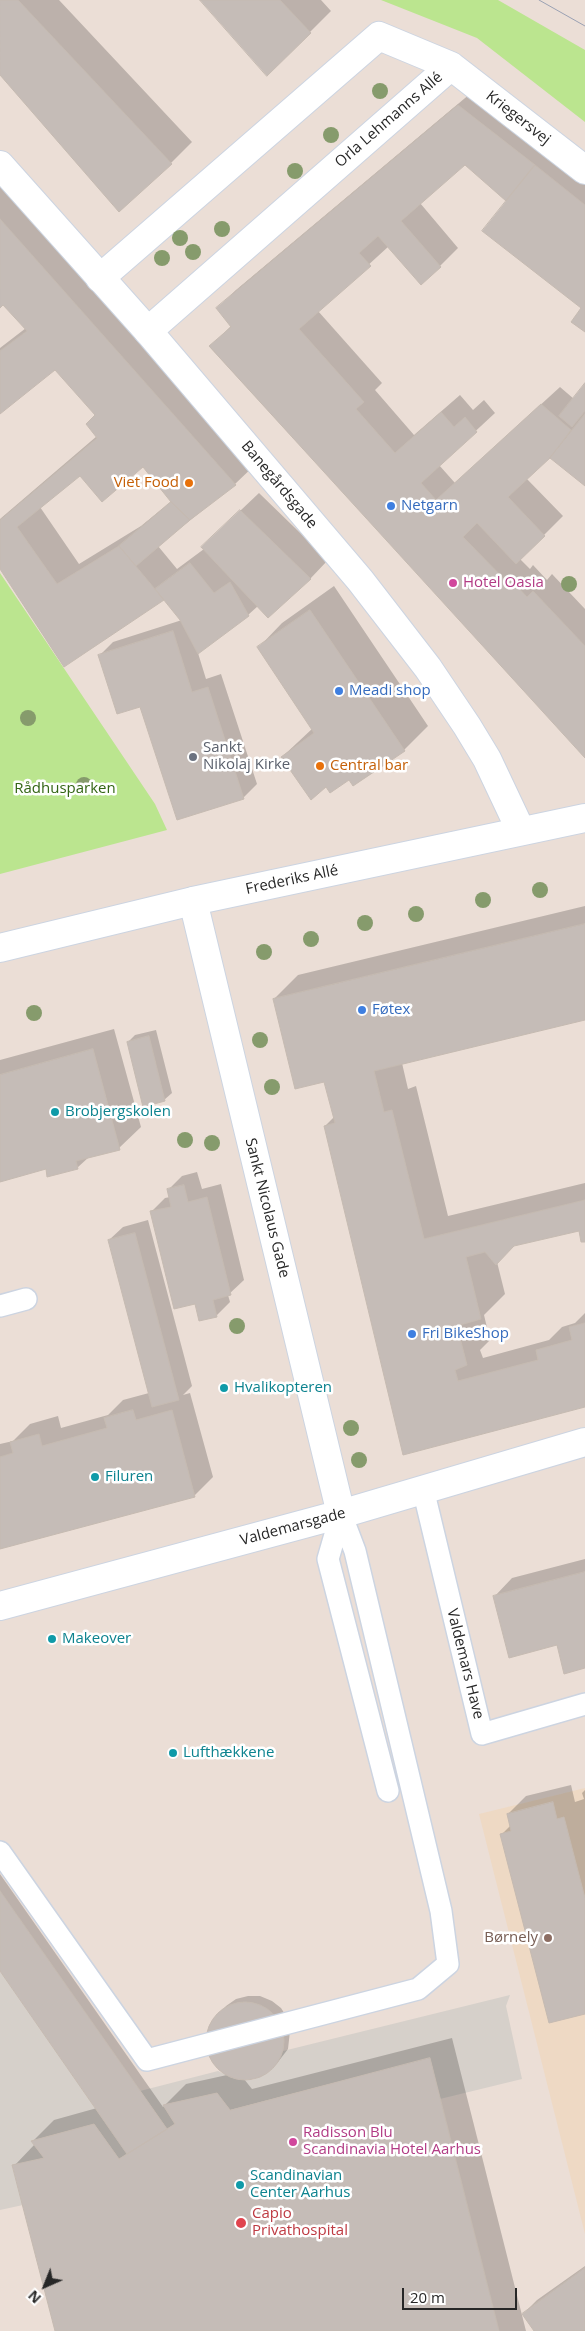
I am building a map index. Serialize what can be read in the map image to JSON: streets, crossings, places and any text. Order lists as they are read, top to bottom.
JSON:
{
  "streets": {
    "street": [
      "Kriegersvej",
      "Orla Lehmanns Allé",
      "Banegårdsgade",
      "Frederiks Allé",
      "Sankt Nicolaus Gade",
      "Valdemarsgade"
    ],
    "lane": ["Valdemars Have"]
  },
  "crossings": [
    ["Kriegersvej", "Orla Lehmanns Allé"],
    ["Orla Lehmanns Allé", "Banegårdsgade"],
    ["Banegårdsgade", "Frederiks Allé"],
    ["Frederiks Allé", "Sankt Nicolaus Gade"],
    ["Sankt Nicolaus Gade", "Valdemarsgade"],
    ["Valdemarsgade", "Valdemars Have"]
  ],
  "parks": ["Rådhusparken"],
  "places": [
    "Viet Food",
    "Netgarn",
    "Hotel Oasia",
    "Meadi shop",
    "Sankt Nikolaj Kirke",
    "Central bar",
    "Føtex",
    "Brobjergskolen",
    "Fri BikeShop",
    "Hvalikopteren",
    "Filuren",
    "Makeover",
    "Lufthækkene",
    "Børnely",
    "Radisson Blu Scandinavia Hotel Aarhus",
    "Scandinavian Center Aarhus",
    "Capio Privathospital"
  ],
  "scale_bar": "20 m",
  "north": "bottom left"
}
